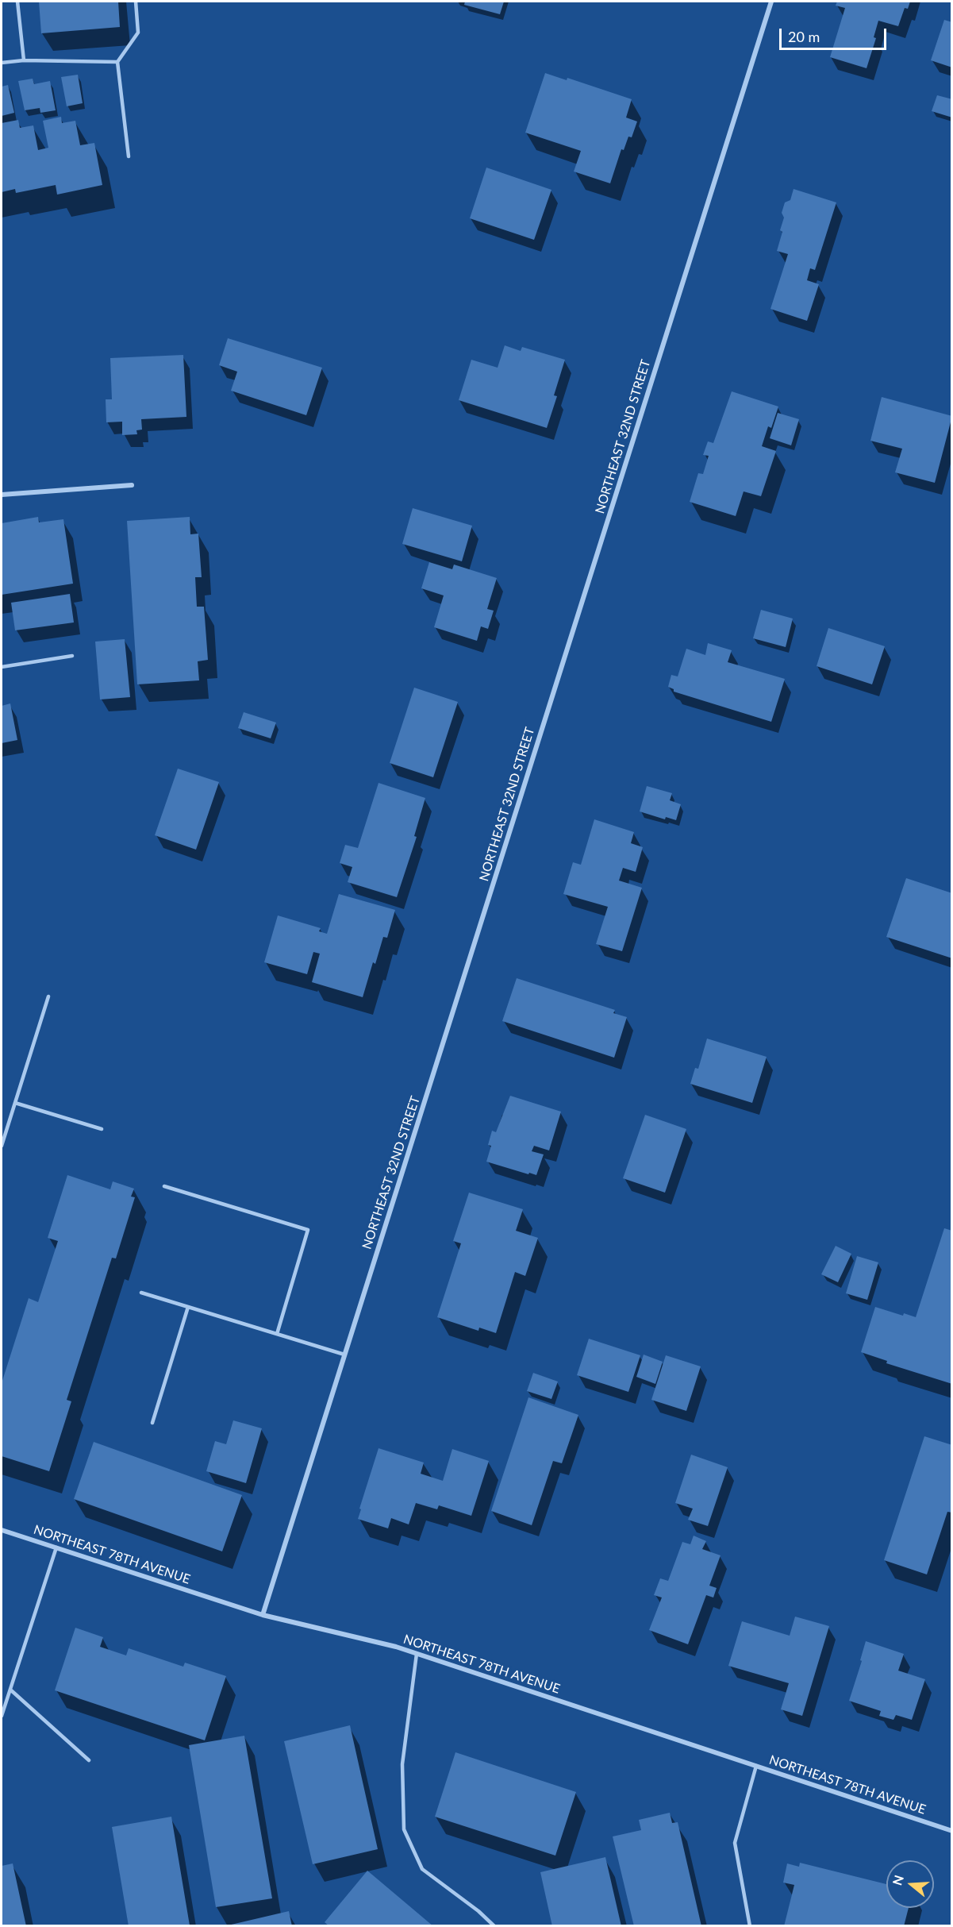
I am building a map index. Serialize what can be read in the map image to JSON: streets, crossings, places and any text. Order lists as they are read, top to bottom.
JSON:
{
  "streets": {
    "street": ["NORTHEAST 32ND STREET", "NORTHEAST 78TH AVENUE"]
  },
  "crossings": [
    ["NORTHEAST 32ND STREET", "NORTHEAST 78TH AVENUE"]
  ],
  "scale_bar": "20 m",
  "north": "left"
}
